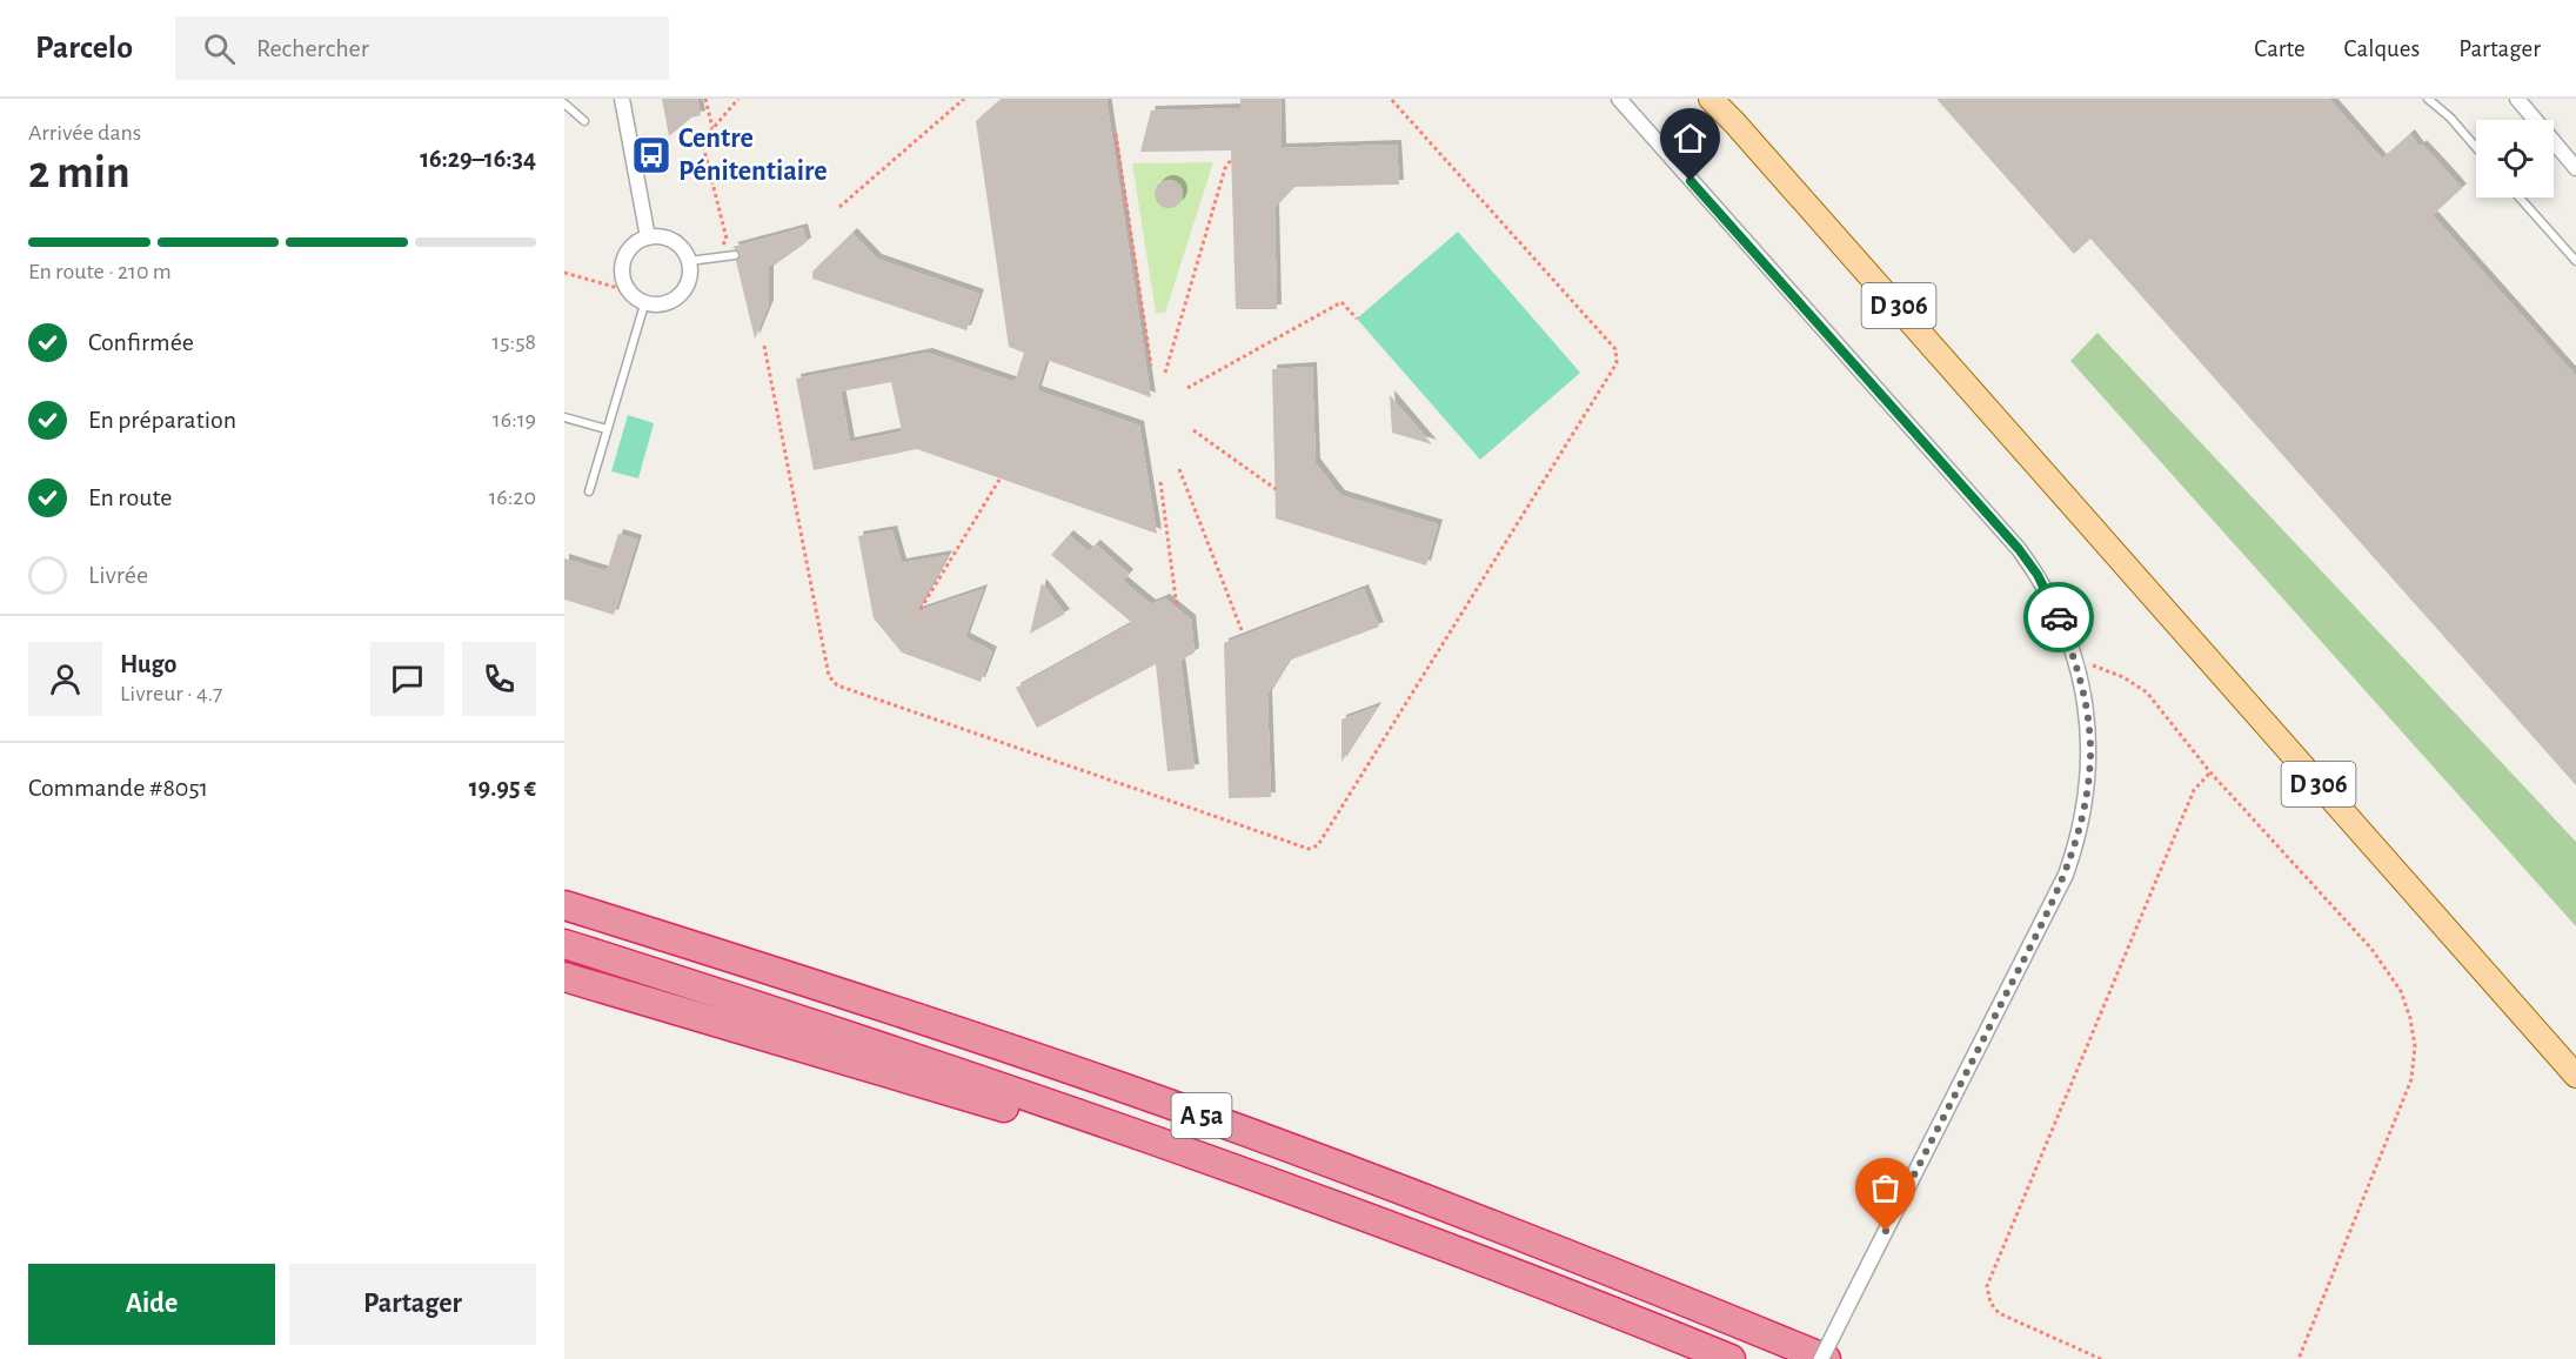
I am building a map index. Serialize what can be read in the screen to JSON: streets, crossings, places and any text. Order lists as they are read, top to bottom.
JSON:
{
  "streets": {
    "highway": ["A 5a"],
    "main road": ["D 306"]
  },
  "places": {
    "bus stop": ["Centre Pénitentiaire"]
  },
  "page": {
    "header": "Parcelo",
    "search": "Rechercher",
    "nav": ["Carte", "Calques", "Partager"],
    "heading": ["2 min", "Arrivée dans", "16:29–16:34"],
    "panel": [
      "Hugo",
      "Livreur · 4.7",
      "Commande #8051",
      "19.95 €"
    ],
    "bar": "En route · 210 m",
    "list": [
      ["Confirmée", "15:58"],
      ["En préparation", "16:19"],
      ["En route", "16:20"],
      "Livrée"
    ],
    "buttons": ["Aide", "Partager"]
  }
}
